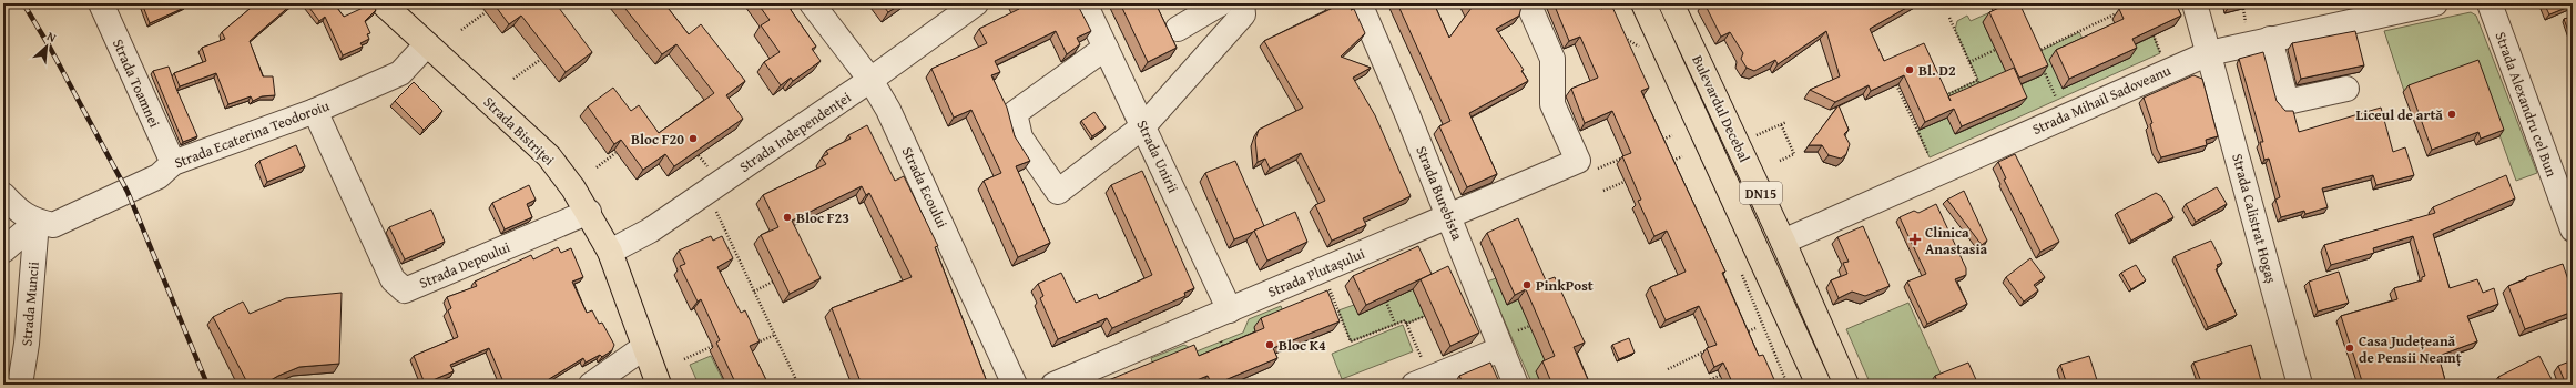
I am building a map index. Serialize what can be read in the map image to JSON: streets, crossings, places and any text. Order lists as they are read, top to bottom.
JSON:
{
  "streets": {
    "main road": ["Bulevardul Decebal", "Strada Bistriței", "DN15"],
    "street": [
      "Strada Toamnei",
      "Strada Mihail Sadoveanu",
      "Strada Alexandru cel Bun",
      "Strada Independenței",
      "Strada Ecaterina Teodoroiu",
      "Strada Unirii",
      "Strada Ecoului",
      "Strada Burebista",
      "Strada Calistrat Hogaș",
      "Strada Depoului",
      "Strada Plutașului",
      "Strada Muncii"
    ]
  },
  "crossings": [
    ["Strada Toamnei", "Strada Ecaterina Teodoroiu"],
    ["Strada Mihail Sadoveanu", "Bulevardul Decebal"],
    ["Strada Mihail Sadoveanu", "Strada Calistrat Hogaș"],
    ["Strada Bistriței", "Strada Independenței"],
    ["Strada Bistriței", "Strada Ecaterina Teodoroiu"],
    ["Strada Bistriței", "Strada Depoului"],
    ["Strada Independenței", "Strada Ecoului"],
    ["Strada Ecaterina Teodoroiu", "Strada Depoului"],
    ["Strada Ecaterina Teodoroiu", "Strada Muncii"],
    ["Strada Unirii", "Strada Plutașului"],
    ["Strada Burebista", "Strada Plutașului"]
  ],
  "places": {
    "other": [
      "Bl. D2",
      "Liceul de artă",
      "Bloc F20",
      "Bloc F23",
      "PinkPost",
      "Bloc K4",
      "Casa Județeană de Pensii Neamț"
    ],
    "health": ["Clinica Anastasia"]
  },
  "north": "top right"
}
